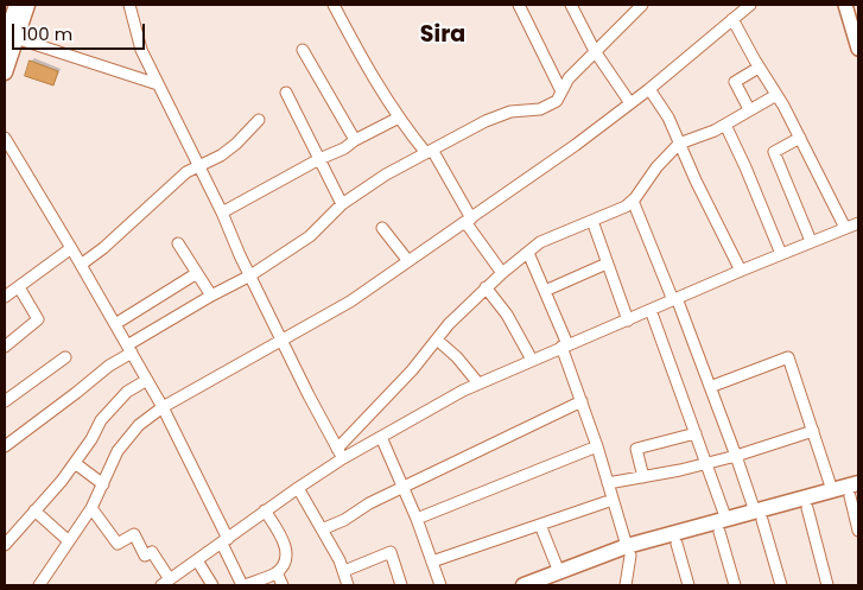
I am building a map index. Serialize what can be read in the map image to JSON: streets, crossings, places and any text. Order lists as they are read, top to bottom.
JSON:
{
  "districts": ["Sira"],
  "scale_bar": "100 m"
}
